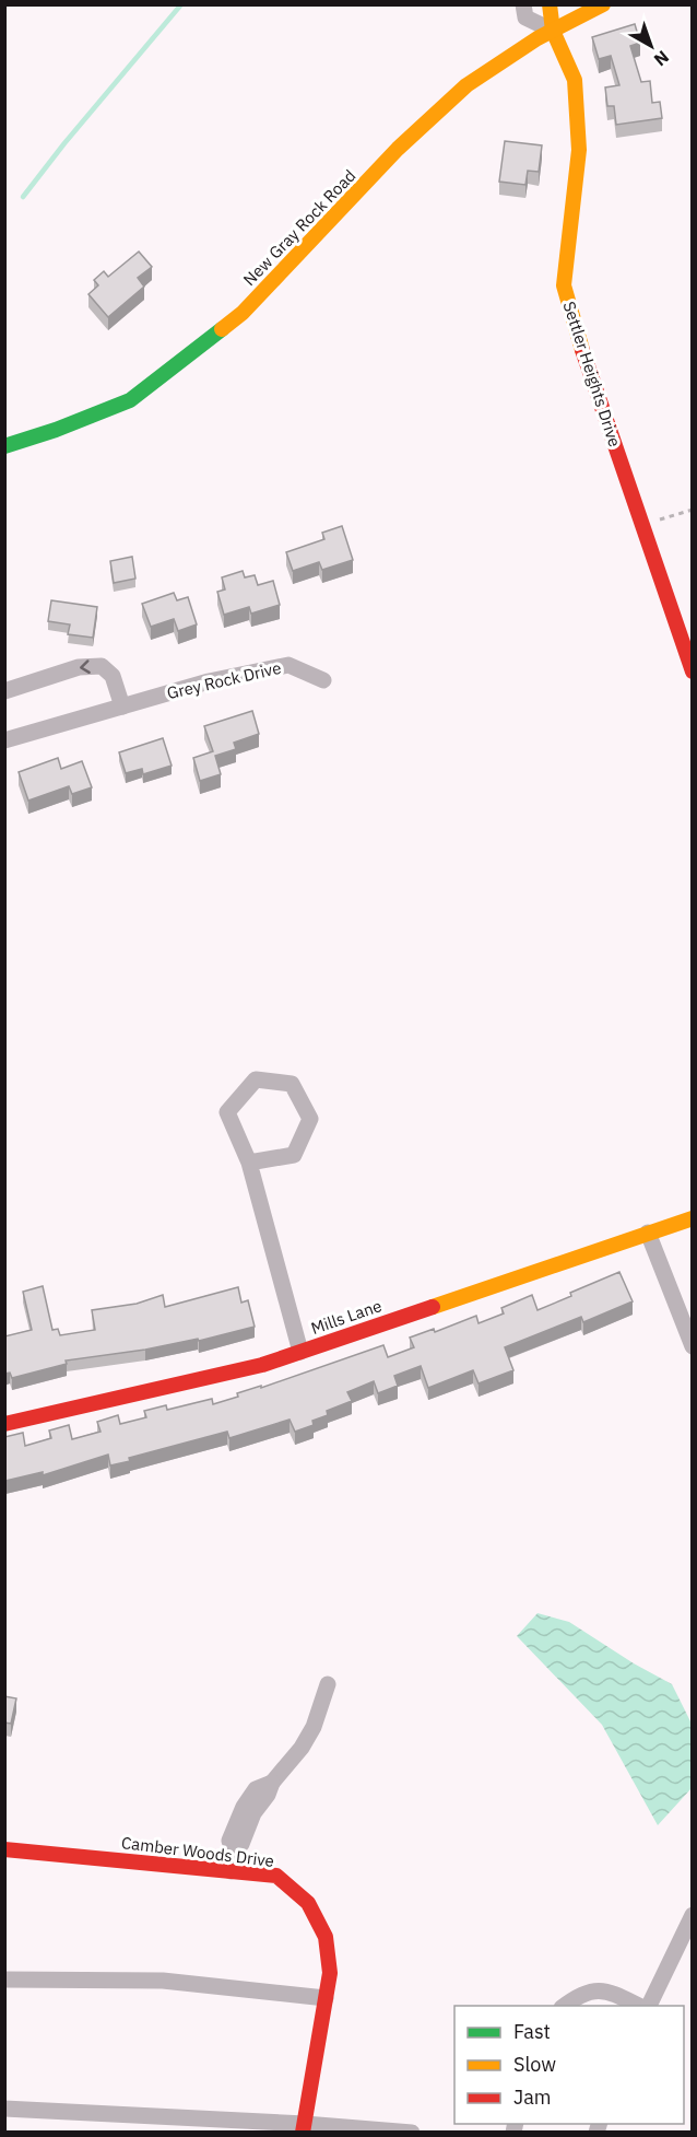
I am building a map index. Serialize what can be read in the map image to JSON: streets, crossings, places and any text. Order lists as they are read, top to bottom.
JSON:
{
  "streets": {
    "street": [
      "New Gray Rock Road",
      "Settler Heights Drive",
      "Grey Rock Drive",
      "Mills Lane",
      "Camber Woods Drive"
    ]
  },
  "crossings": [
    ["New Gray Rock Road", "Settler Heights Drive"]
  ],
  "legend": ["Fast", "Slow", "Jam"],
  "north": "bottom right"
}
